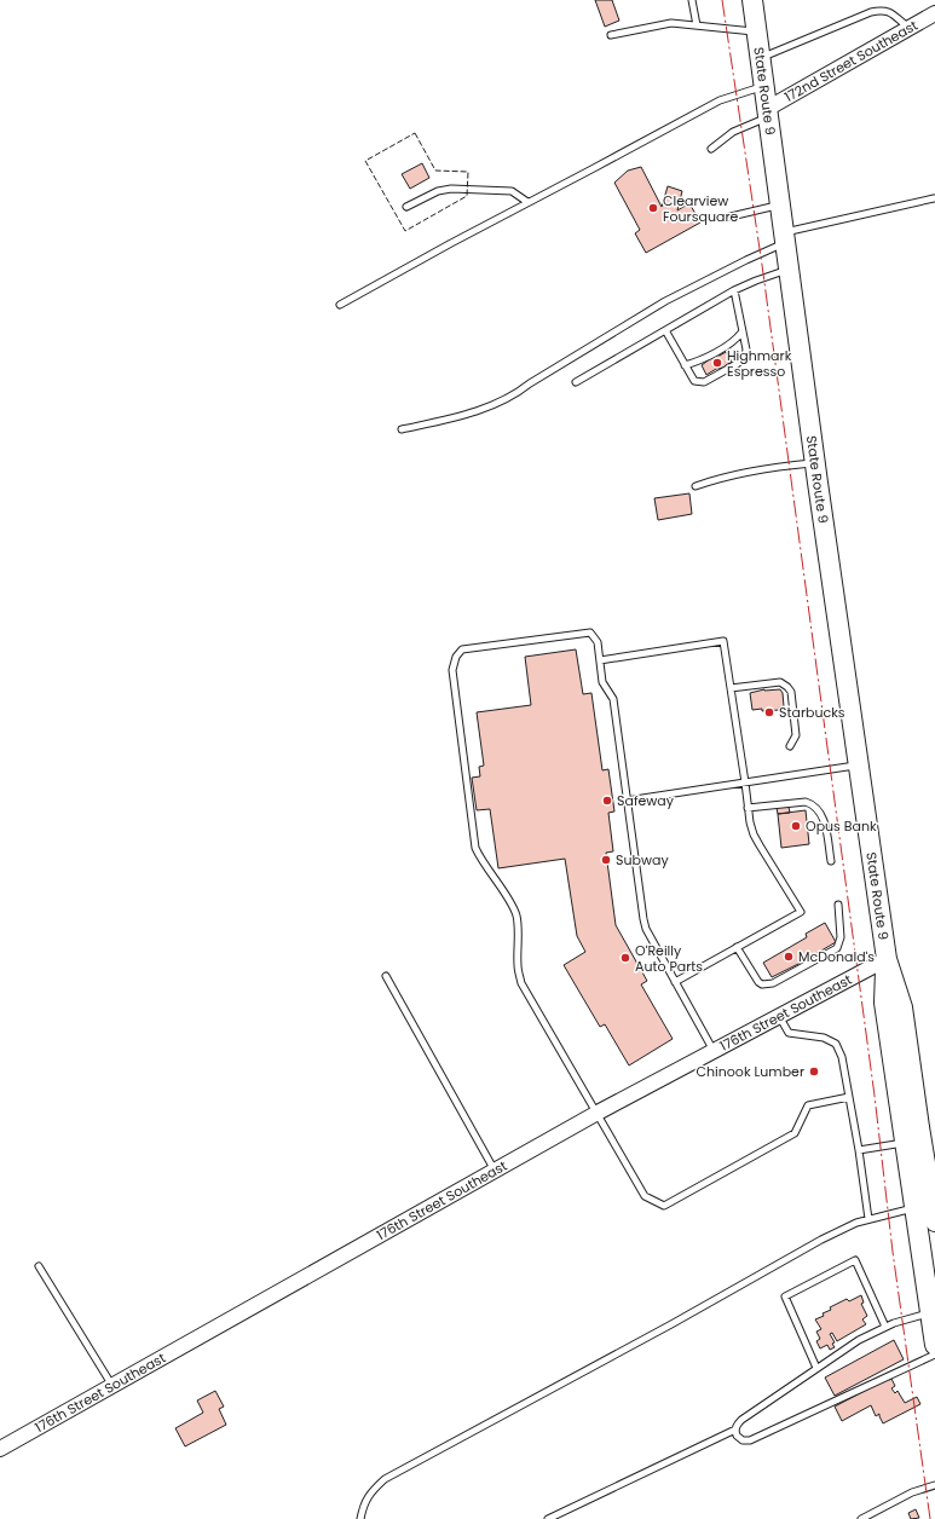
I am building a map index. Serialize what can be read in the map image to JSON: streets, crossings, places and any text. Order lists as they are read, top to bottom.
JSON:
{
  "streets": {
    "main road": ["State Route 9"],
    "street": ["172nd Street Southeast", "176th Street Southeast"]
  },
  "crossings": [
    ["172nd Street Southeast", "State Route 9"],
    ["State Route 9", "176th Street Southeast"]
  ],
  "places": [
    "Clearview Foursquare",
    "Highmark Espresso",
    "Starbucks",
    "Safeway",
    "Opus Bank",
    "Subway",
    "McDonald's",
    "O'Reilly Auto Parts",
    "Chinook Lumber"
  ]
}
